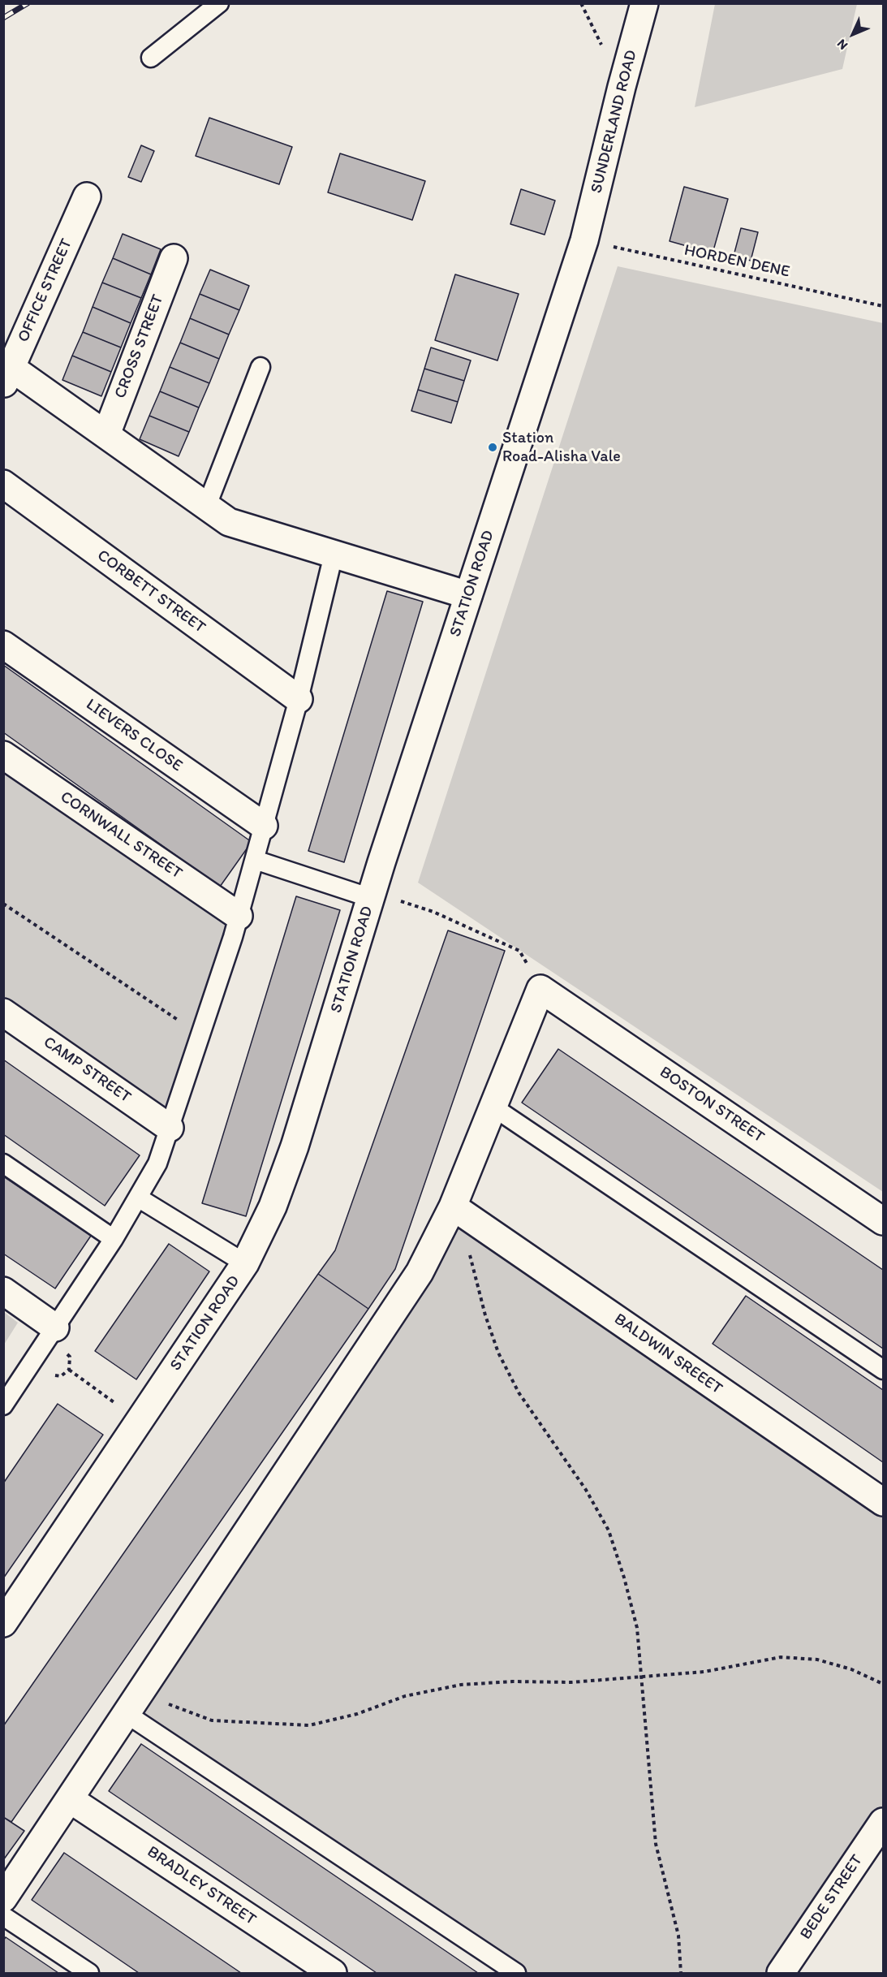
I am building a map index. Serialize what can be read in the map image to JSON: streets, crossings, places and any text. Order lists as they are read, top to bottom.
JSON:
{
  "streets": {
    "street": [
      "SUNDERLAND ROAD",
      "OFFICE STREET",
      "CROSS STREET",
      "STATION ROAD",
      "CORBETT STREET",
      "LIEVERS CLOSE",
      "CORNWALL STREET",
      "CAMP STREET",
      "BOSTON STREET",
      "BALDWIN SREEET",
      "BRADLEY STREET",
      "BEDE STREET"
    ],
    "path": ["HORDEN DENE"]
  },
  "crossings": [
    ["SUNDERLAND ROAD", "HORDEN DENE"],
    ["SUNDERLAND ROAD", "STATION ROAD"],
    ["HORDEN DENE", "STATION ROAD"]
  ],
  "places": ["Station Road-Alisha Vale"],
  "north": "bottom left"
}
